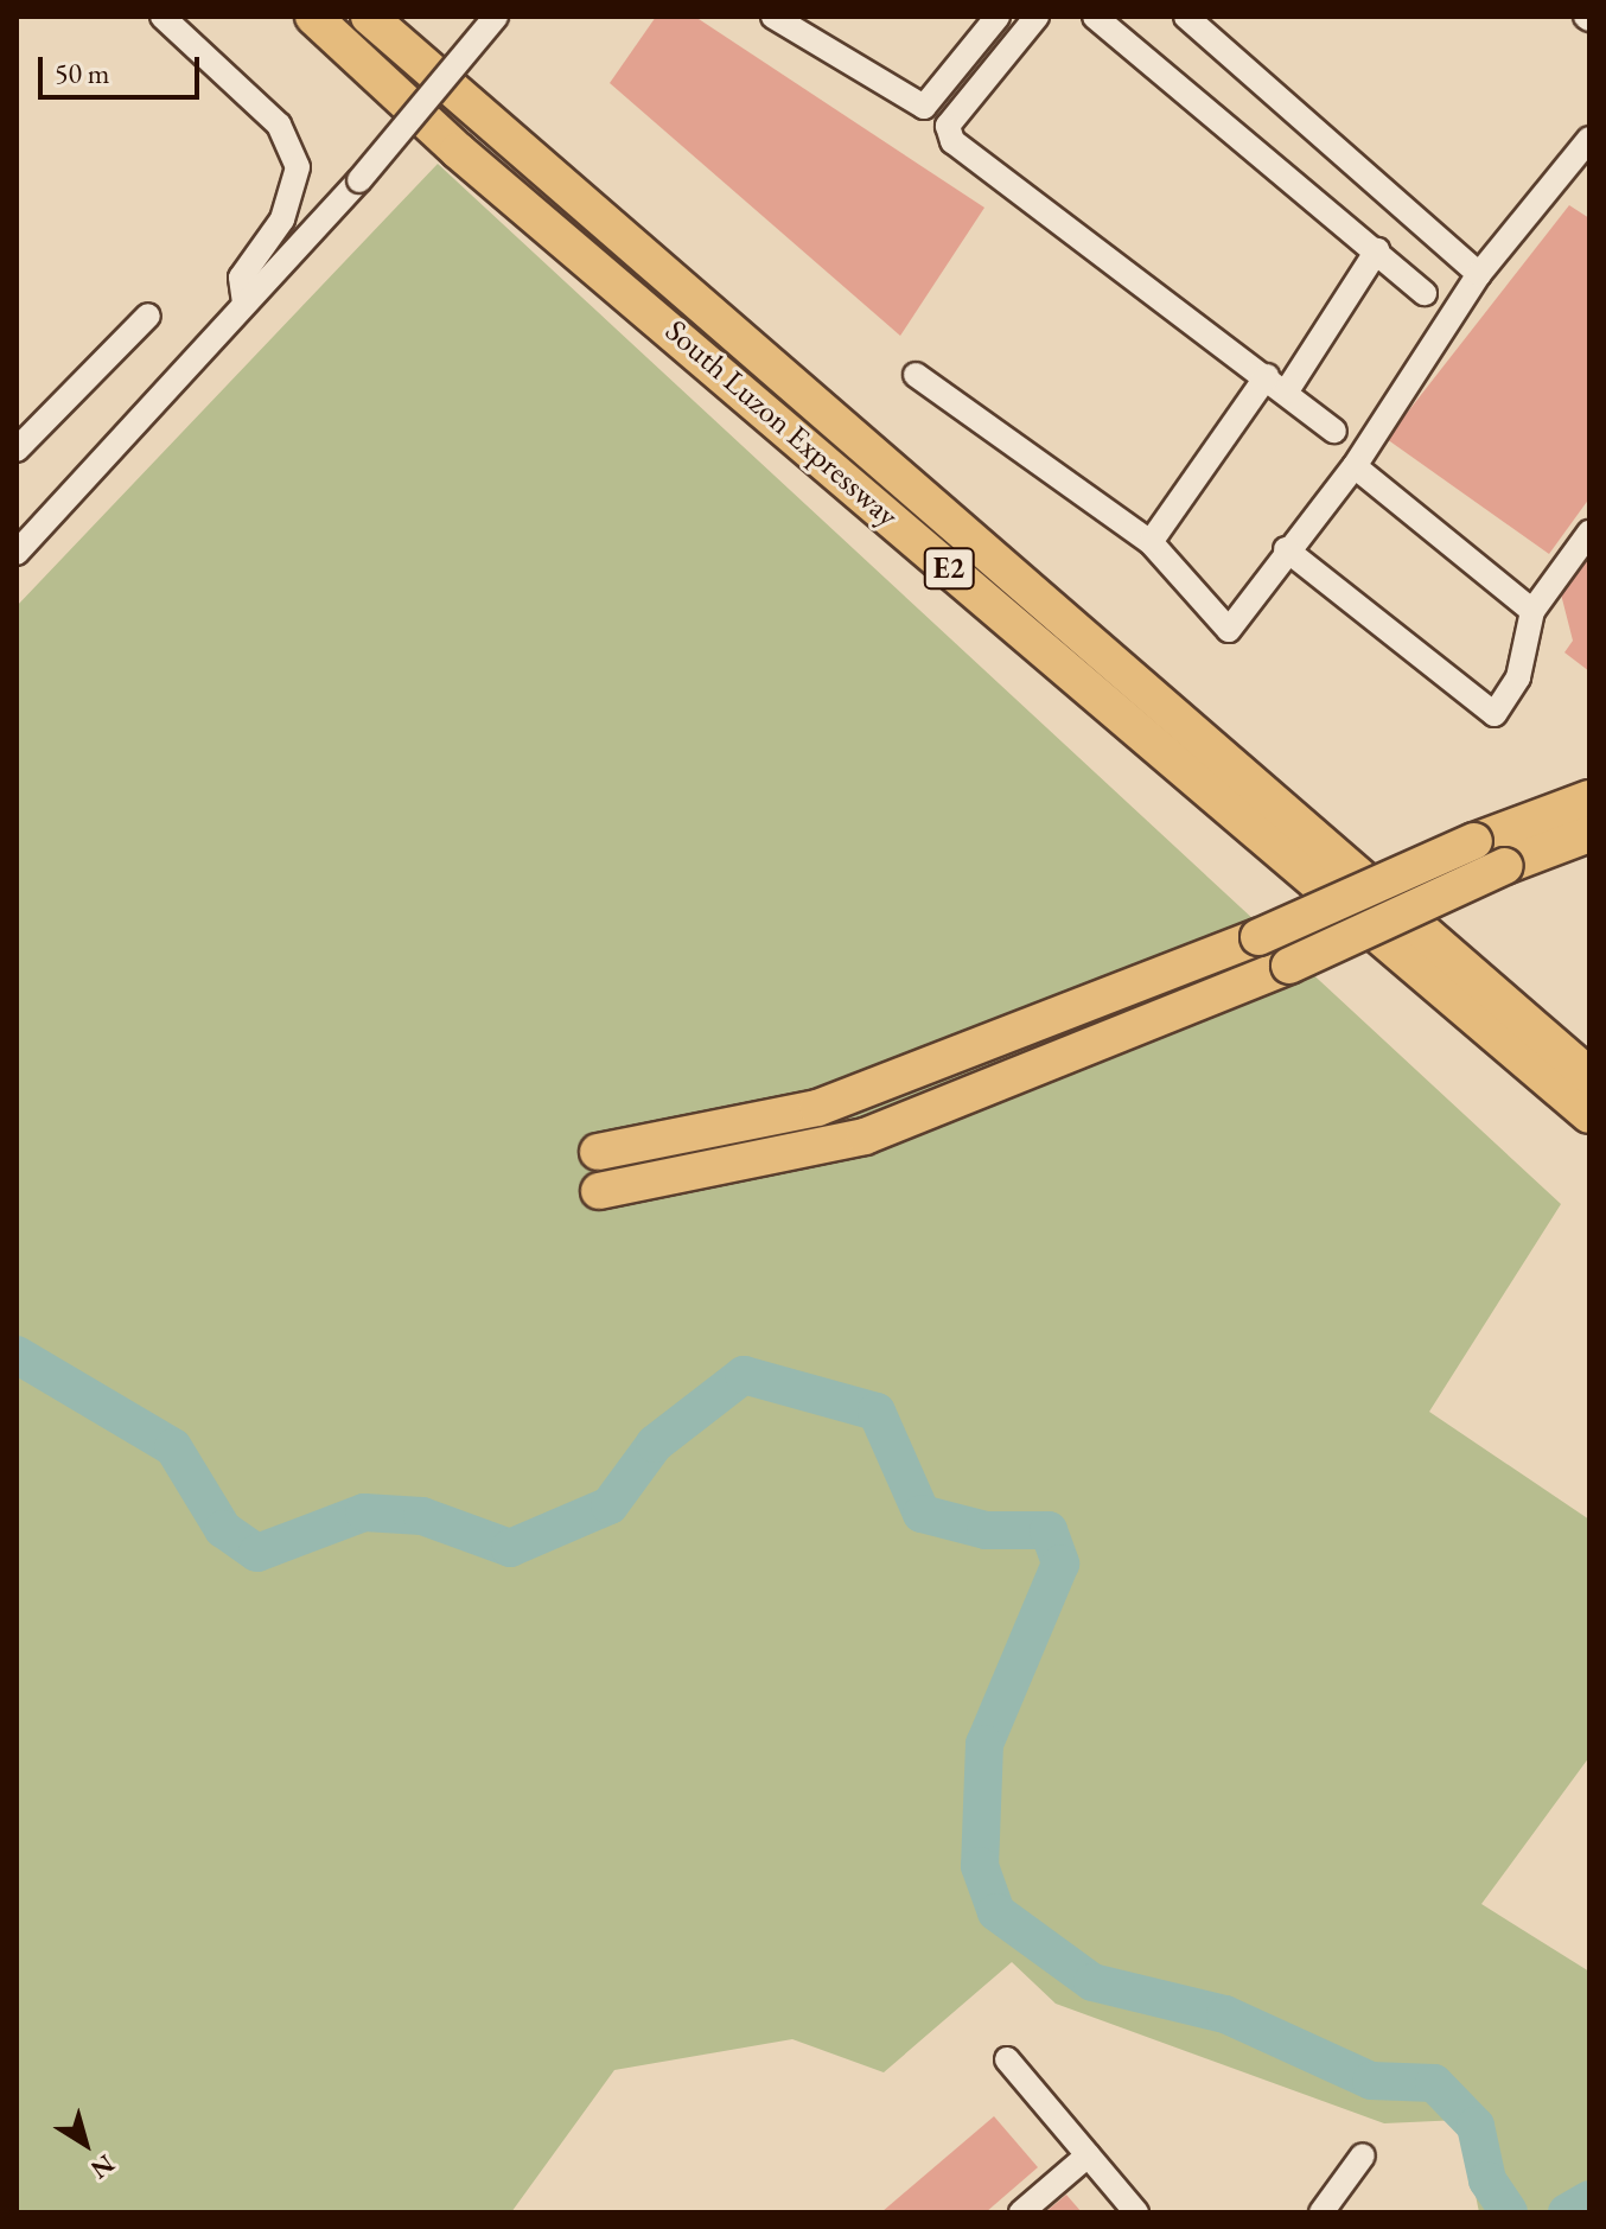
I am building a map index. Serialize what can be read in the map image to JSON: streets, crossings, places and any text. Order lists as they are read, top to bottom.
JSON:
{
  "streets": {
    "highway": ["South Luzon Expressway", "E2"]
  },
  "scale_bar": "50 m",
  "north": "bottom right"
}
